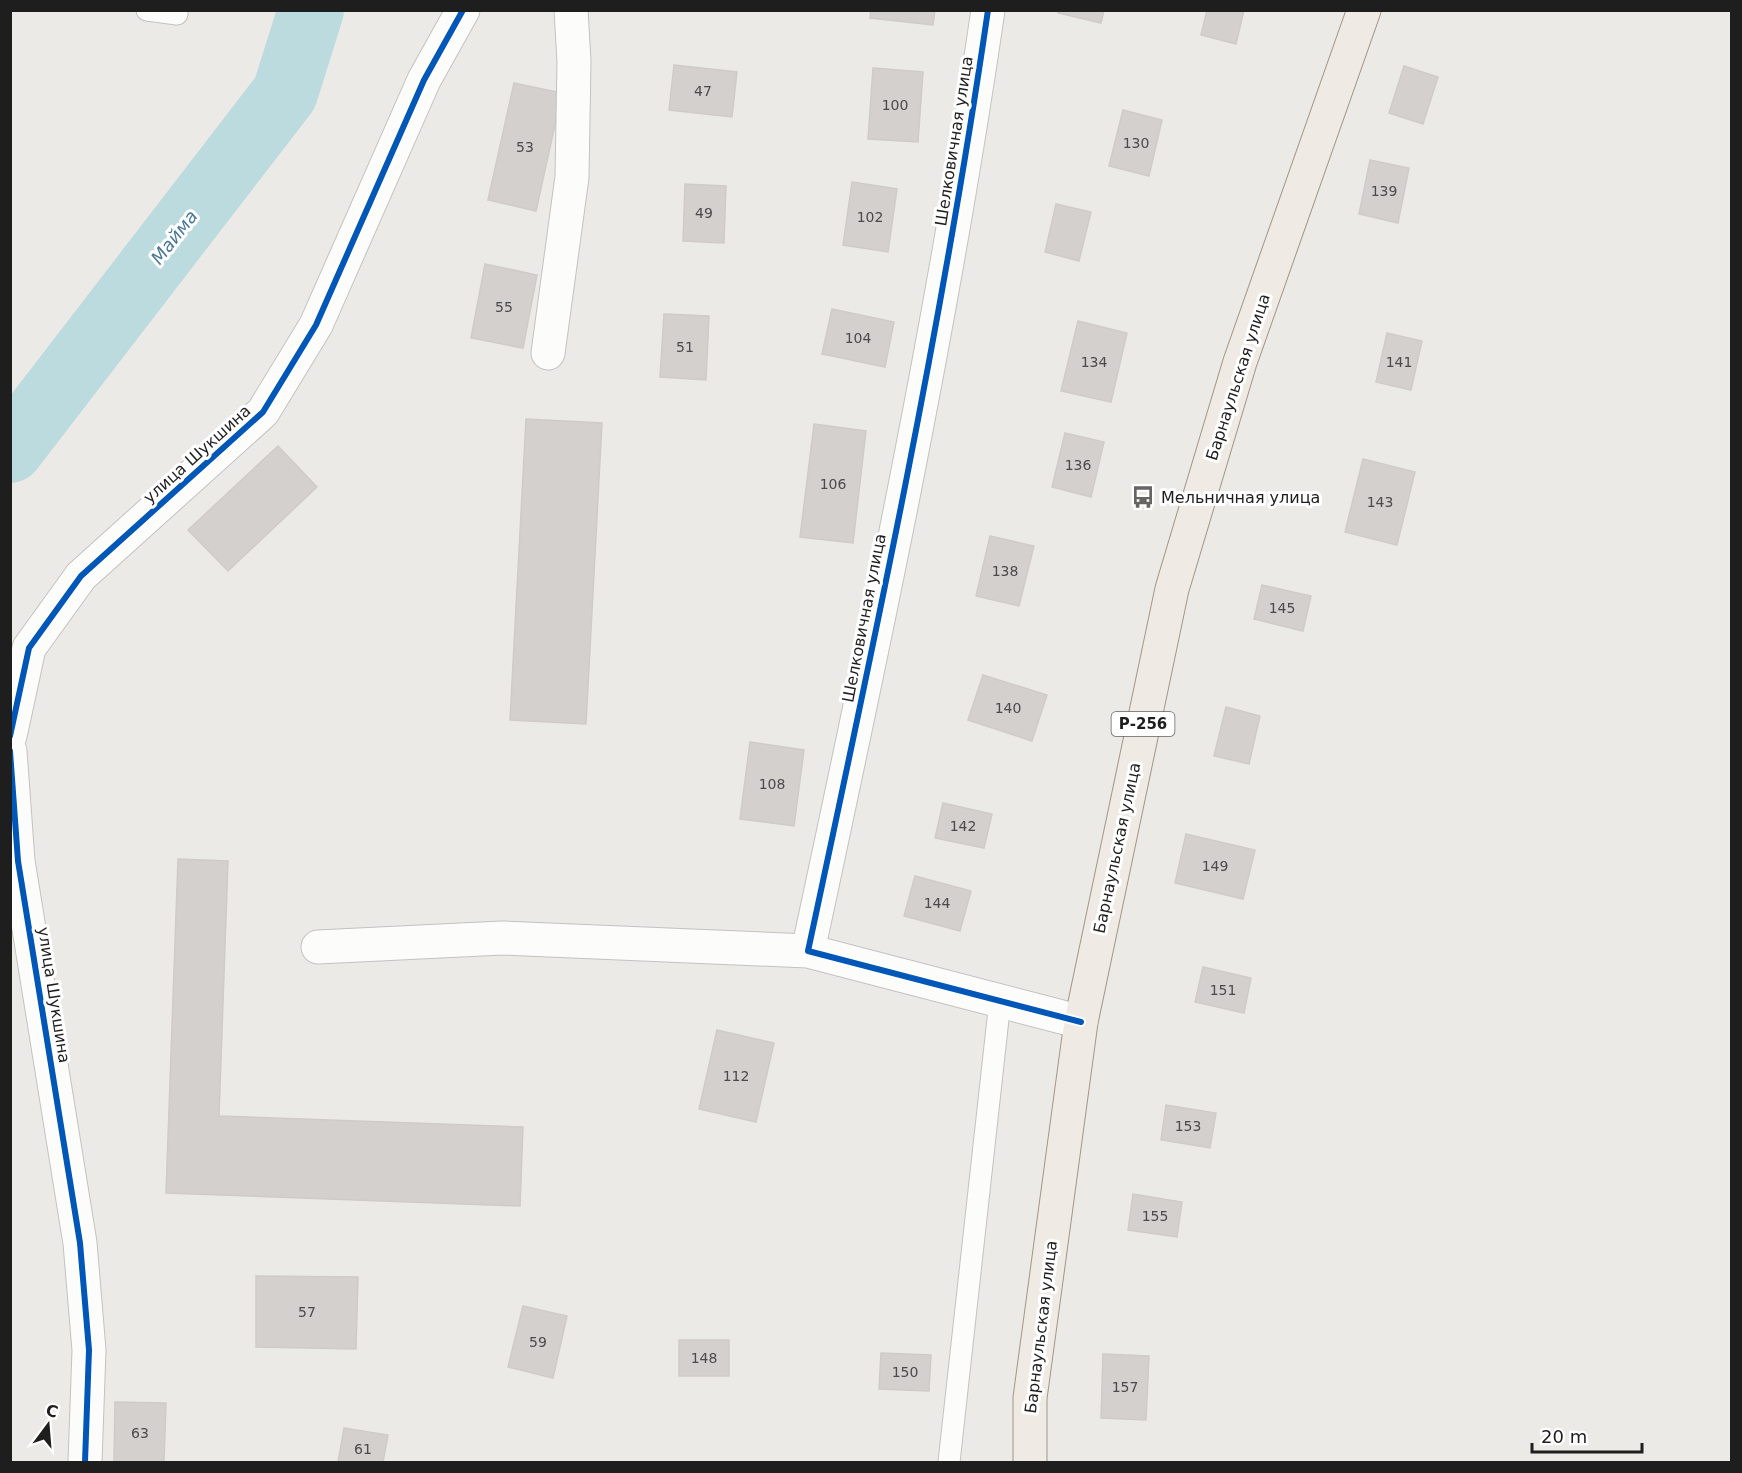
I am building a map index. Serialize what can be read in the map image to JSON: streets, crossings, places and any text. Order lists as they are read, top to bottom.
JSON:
{
  "streets": {
    "main road": ["Барнаульская улица", "Р-256"],
    "street": ["Шелковичная улица", "улица Шукшина"]
  },
  "water": ["Майма"],
  "places": {
    "bus stop": ["Мельничная улица"]
  },
  "house_numbers": [
    "47",
    "100",
    "130",
    "53",
    "139",
    "49",
    "102",
    "55",
    "104",
    "51",
    "134",
    "141",
    "136",
    "106",
    "143",
    "138",
    "145",
    "140",
    "108",
    "142",
    "149",
    "144",
    "151",
    "112",
    "153",
    "155",
    "57",
    "59",
    "148",
    "150",
    "157",
    "63",
    "61"
  ],
  "scale_bar": "20 m",
  "north": "top"
}
